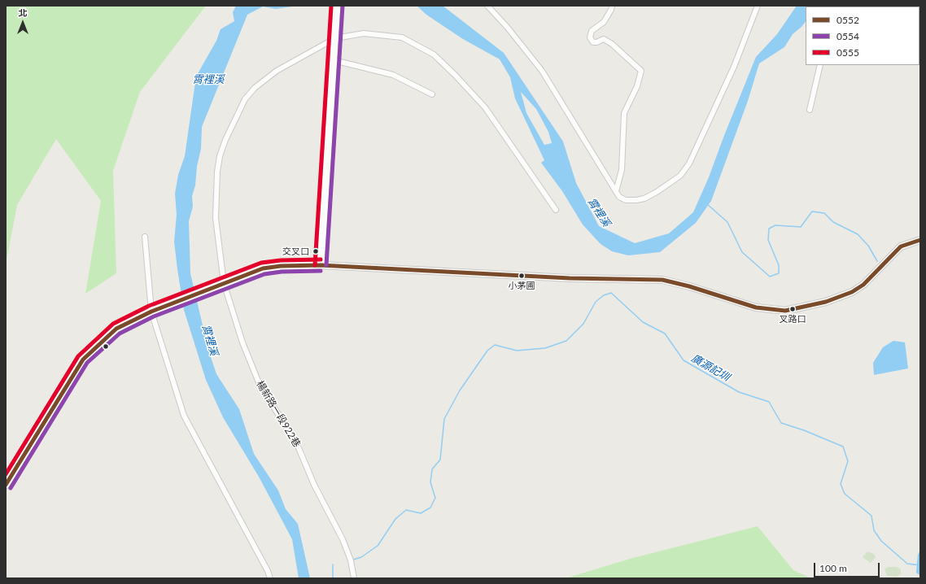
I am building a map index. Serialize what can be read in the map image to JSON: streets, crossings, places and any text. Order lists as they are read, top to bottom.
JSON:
{
  "streets": {
    "street": ["楊新路一段922巷"]
  },
  "water": ["霄裡溪", "廣源記圳"],
  "places": ["交叉口", "小茅圃", "叉路口"],
  "lines": ["transit line 0554", "transit line 0555", "transit line 0552"],
  "legend": ["0552", "0554", "0555"],
  "scale_bar": "100 m",
  "north": "top"
}
